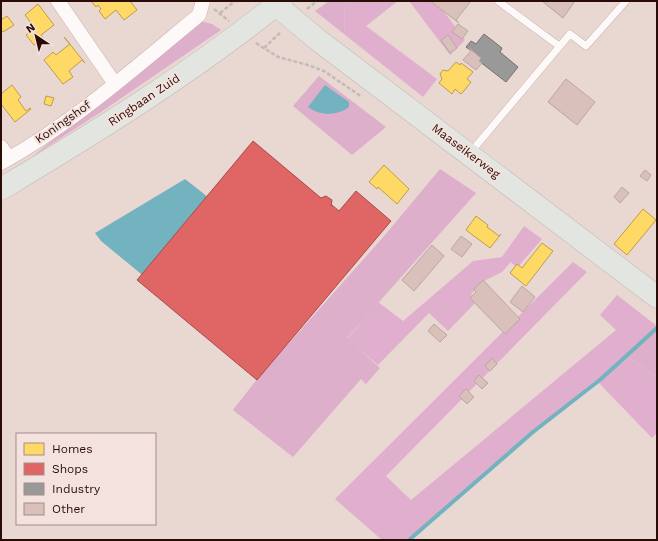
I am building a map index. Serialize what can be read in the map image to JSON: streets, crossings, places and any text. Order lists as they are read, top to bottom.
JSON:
{
  "streets": {
    "main road": ["Ringbaan Zuid", "Maaseikerweg"],
    "street": ["Koningshof"]
  },
  "crossings": [
    ["Ringbaan Zuid", "Maaseikerweg"]
  ],
  "legend": [
    "Homes",
    "Shops",
    "Industry",
    "Other"
  ],
  "north": "top left"
}
